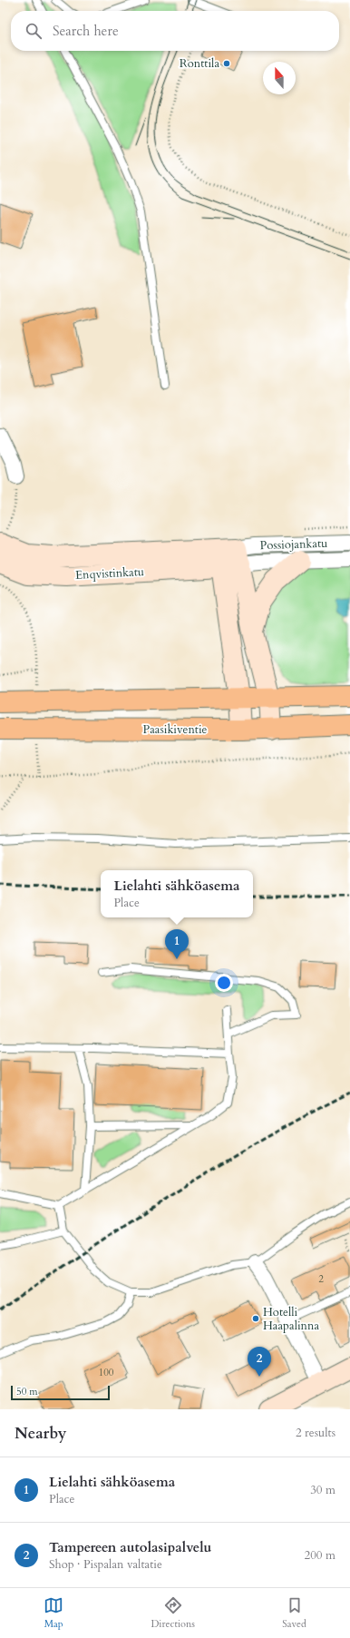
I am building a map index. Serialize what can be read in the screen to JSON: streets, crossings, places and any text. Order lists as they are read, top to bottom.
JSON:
{
  "streets": {
    "highway": ["Paasikiventie"],
    "main road": ["Enqvistinkatu"],
    "street": ["Possiojankatu"]
  },
  "crossings": [
    ["Possiojankatu", "Enqvistinkatu"]
  ],
  "places": ["Ronttila", "Hotelli Haapalinna"],
  "house_numbers": ["2", "100"],
  "scale_bar": "50 m",
  "north": "top",
  "page": {
    "search": "Search here",
    "popup": ["Lielahti sähköasema", "Place"],
    "pins": ["1", "2"],
    "scale": "50 m",
    "heading": ["Nearby", "2 results"],
    "list": [
      {
        "mark": "1",
        "name": "Lielahti sähköasema",
        "note": "Place",
        "value": "30 m"
      },
      {
        "mark": "2",
        "name": "Tampereen autolasipalvelu",
        "note": "Shop · Pispalan valtatie",
        "value": "200 m"
      }
    ],
    "nav": ["Map", "Directions", "Saved"]
  }
}
